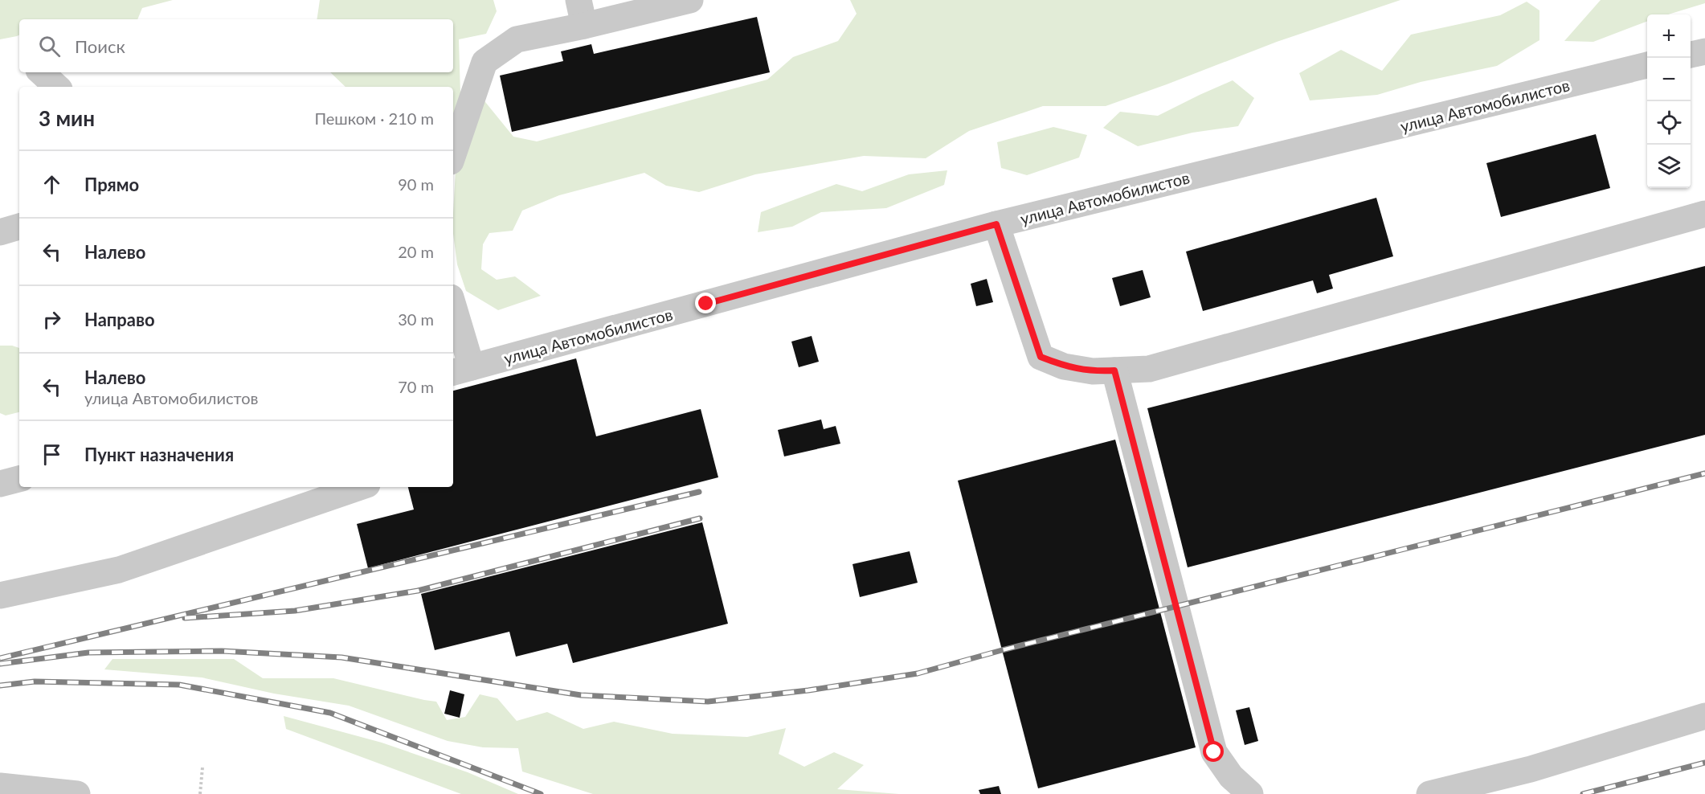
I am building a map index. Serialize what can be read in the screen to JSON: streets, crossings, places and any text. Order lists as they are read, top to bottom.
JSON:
{
  "streets": {
    "street": ["улица Автомобилистов"]
  },
  "page": {
    "map_buttons": ["+", "−"],
    "search": "Поиск",
    "heading": ["3 мин", "Пешком · 210 m"],
    "list": [
      ["Прямо", "90 m"],
      ["Налево", "20 m"],
      ["Направо", "30 m"],
      ["Налево", "улица Автомобилистов", "70 m"],
      "Пункт назначения"
    ]
  }
}
